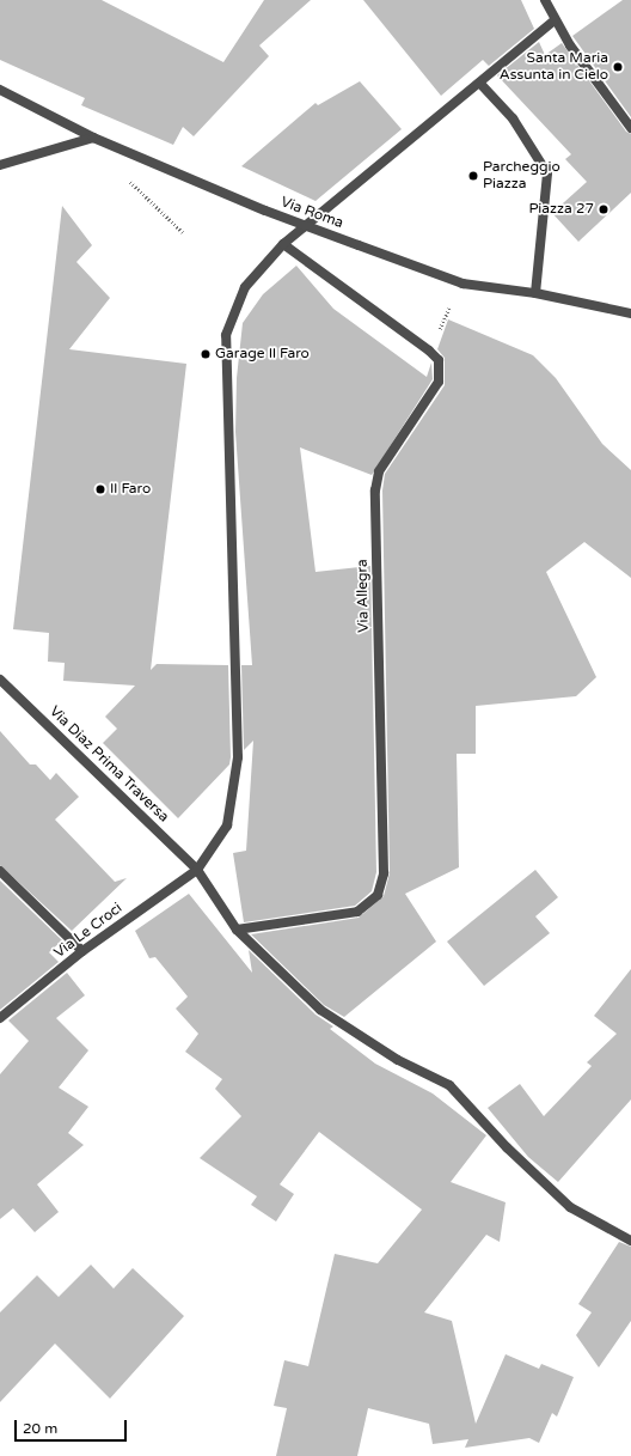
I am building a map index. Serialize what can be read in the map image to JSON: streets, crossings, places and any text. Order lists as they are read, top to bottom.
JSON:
{
  "streets": {
    "street": [
      "Via Roma",
      "Via Allegra",
      "Via Diaz Prima Traversa",
      "Via Le Croci"
    ]
  },
  "crossings": [
    ["Via Allegra", "Via Diaz Prima Traversa"],
    ["Via Diaz Prima Traversa", "Via Le Croci"]
  ],
  "places": [
    "Santa Maria Assunta in Cielo",
    "Parcheggio Piazza",
    "Piazza 27",
    "Garage Il Faro",
    "Il Faro"
  ],
  "scale_bar": "20 m"
}
